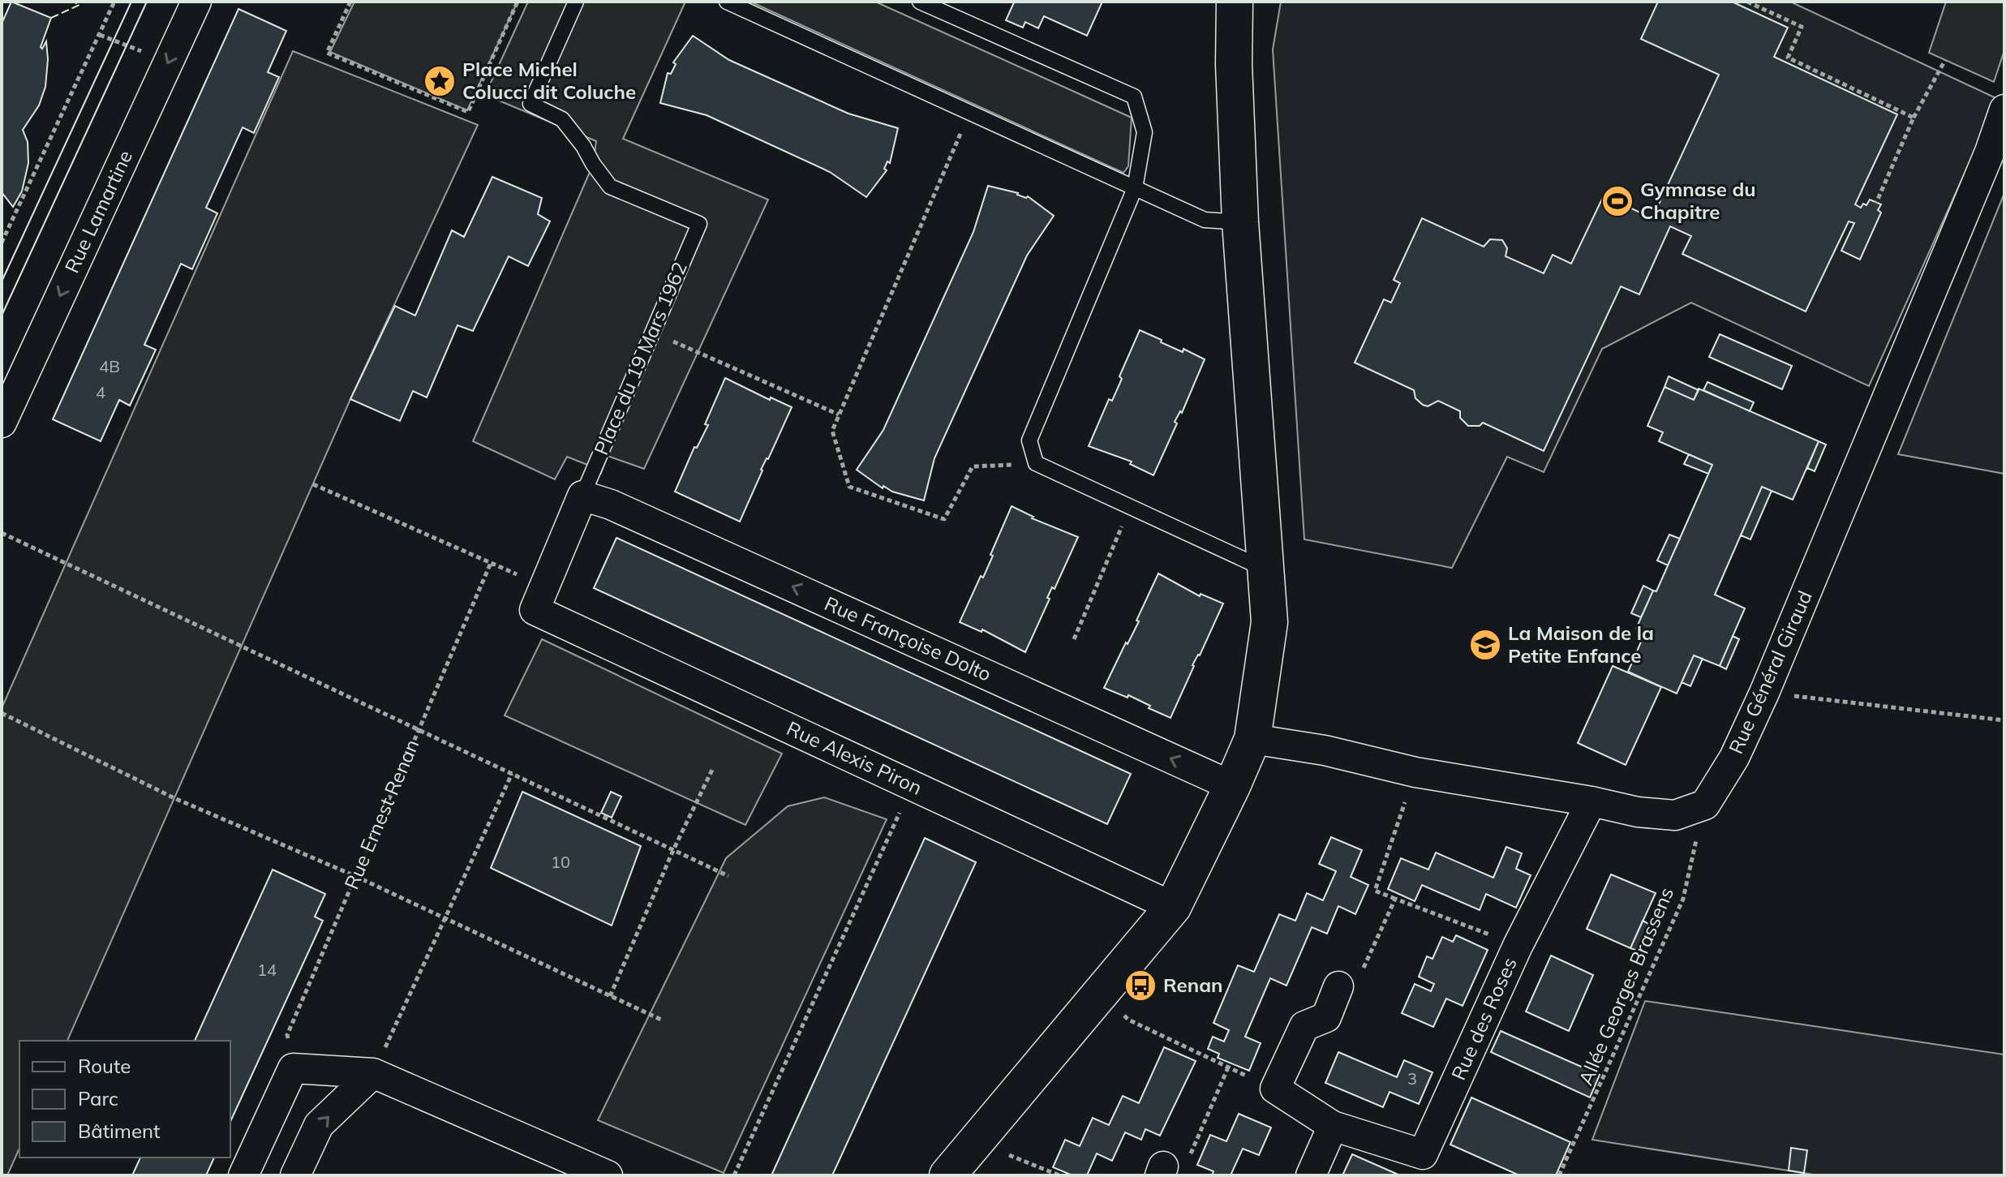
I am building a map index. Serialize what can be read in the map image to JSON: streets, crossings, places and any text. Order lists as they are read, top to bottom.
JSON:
{
  "streets": {
    "street": [
      "Rue Lamartine",
      "Place du 19 Mars 1962",
      "Rue Françoise Dolto",
      "Rue Général Giraud",
      "Rue Alexis Piron",
      "Rue des Roses"
    ],
    "path": ["Rue Ernest Renan", "Allée Georges Brassens"]
  },
  "crossings": [
    ["Place du 19 Mars 1962", "Rue Françoise Dolto"],
    ["Place du 19 Mars 1962", "Rue Alexis Piron"],
    ["Rue Général Giraud", "Allée Georges Brassens"]
  ],
  "one_way": ["Rue Lamartine", "Rue Françoise Dolto"],
  "places": {
    "place": ["Place Michel Colucci dit Coluche"],
    "sports": ["Gymnase du Chapitre"],
    "school or university": ["La Maison de la Petite Enfance"],
    "bus stop": ["Renan"]
  },
  "house_numbers": [
    "4B",
    "4",
    "10",
    "14",
    "3"
  ],
  "legend": ["Route", "Parc", "Bâtiment"]
}
